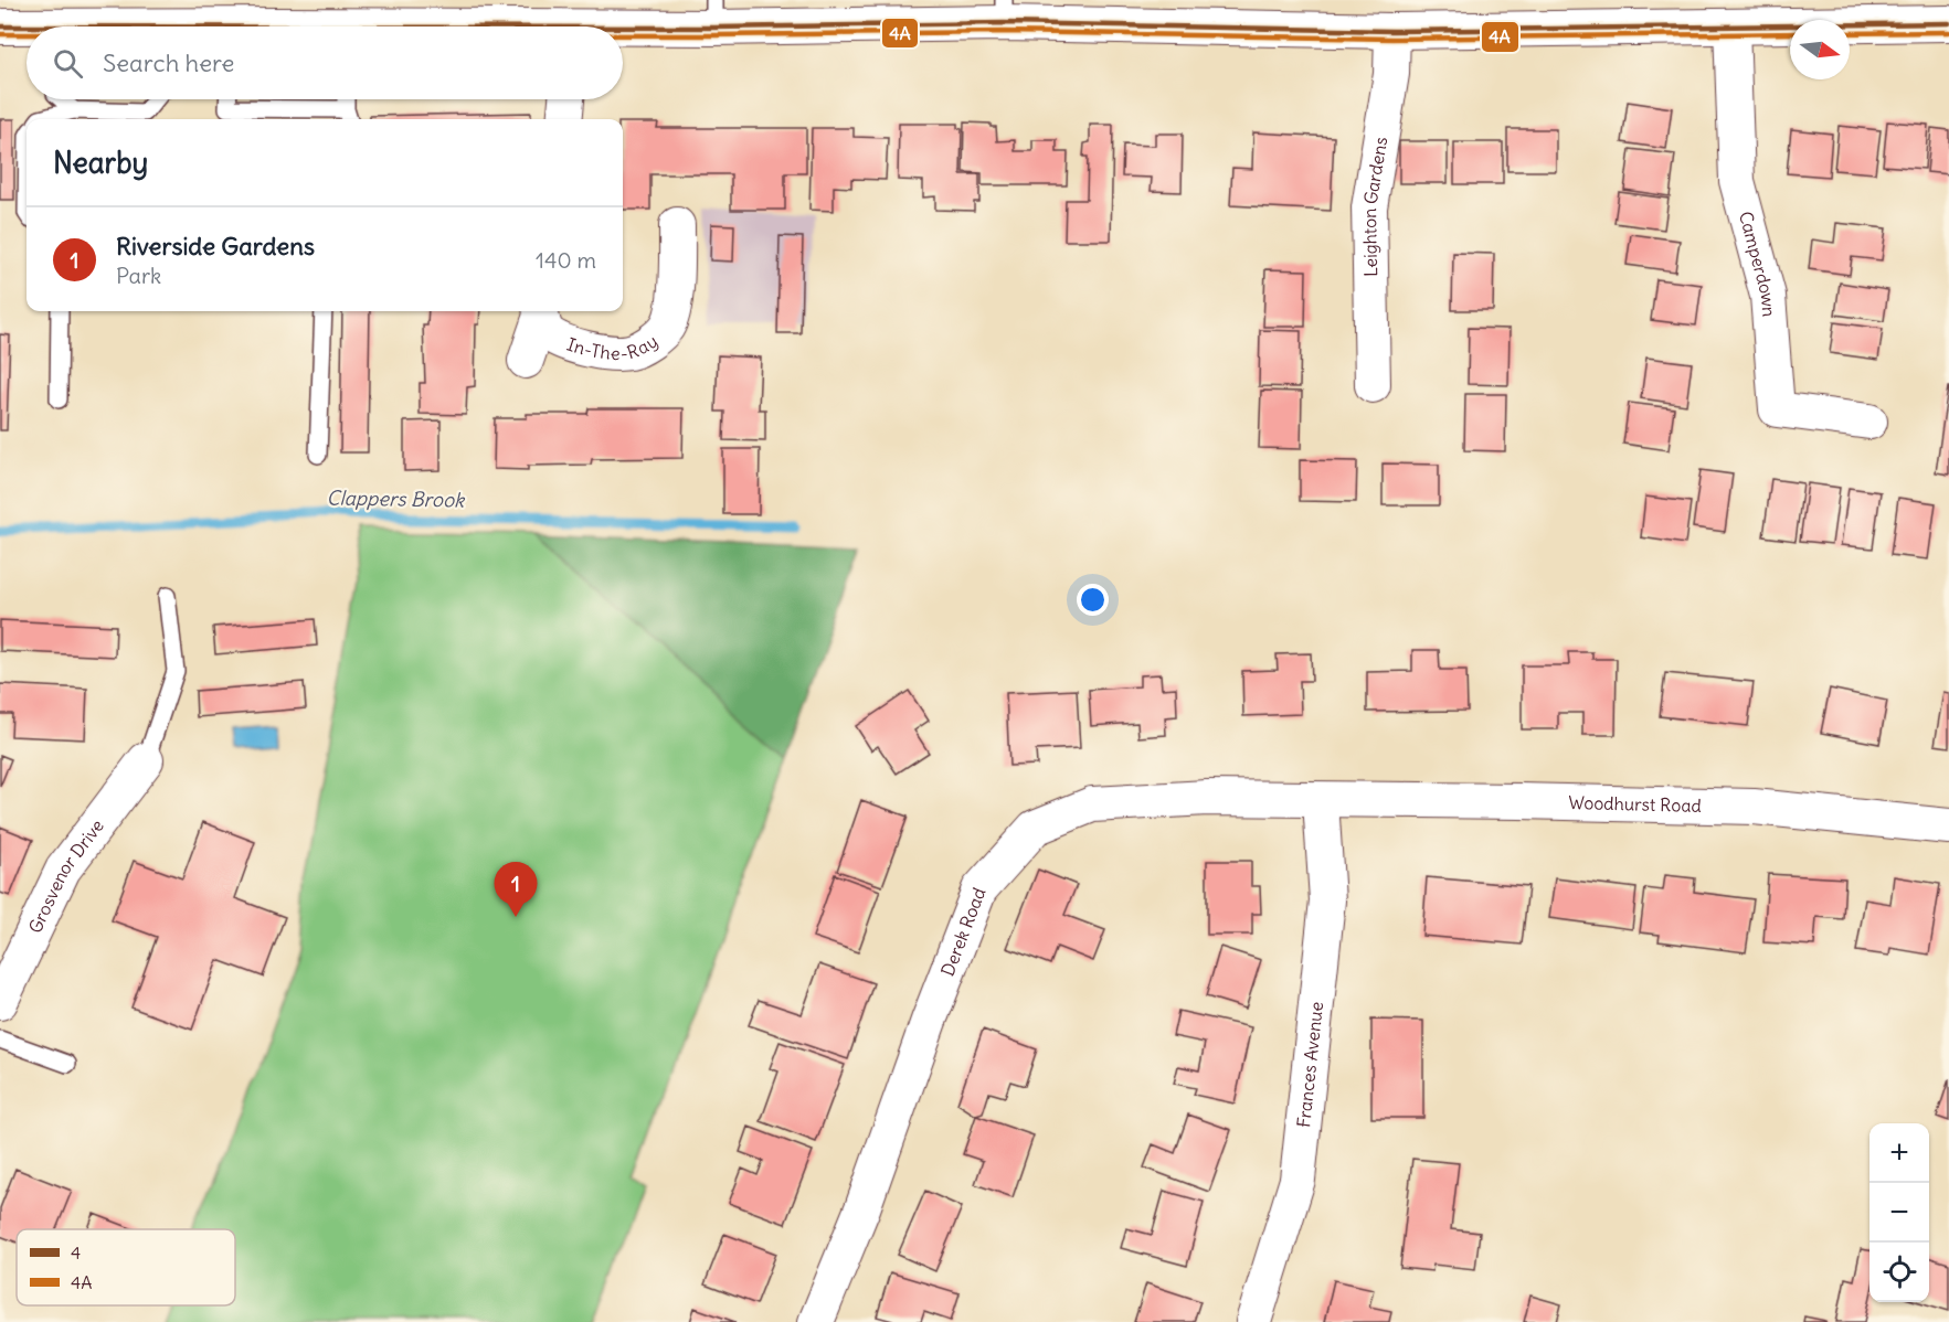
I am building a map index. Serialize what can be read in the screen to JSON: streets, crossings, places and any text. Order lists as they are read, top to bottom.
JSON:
{
  "streets": {
    "street": [
      "Leighton Gardens",
      "Camperdown",
      "In-The-Ray",
      "Woodhurst Road",
      "Grosvenor Drive",
      "Derek Road",
      "Frances Avenue"
    ]
  },
  "crossings": [
    ["Woodhurst Road", "Derek Road"],
    ["Woodhurst Road", "Frances Avenue"],
    ["Derek Road", "Frances Avenue"]
  ],
  "water": ["Clappers Brook"],
  "lines": ["transit line 4", "transit line 4A"],
  "legend": ["4", "4A"],
  "north": "right",
  "page": {
    "search": "Search here",
    "heading": "Nearby",
    "list": [
      {
        "mark": "1",
        "name": "Riverside Gardens",
        "note": "Park",
        "value": "140 m"
      }
    ],
    "pins": "1",
    "map_buttons": ["+", "−"]
  }
}
